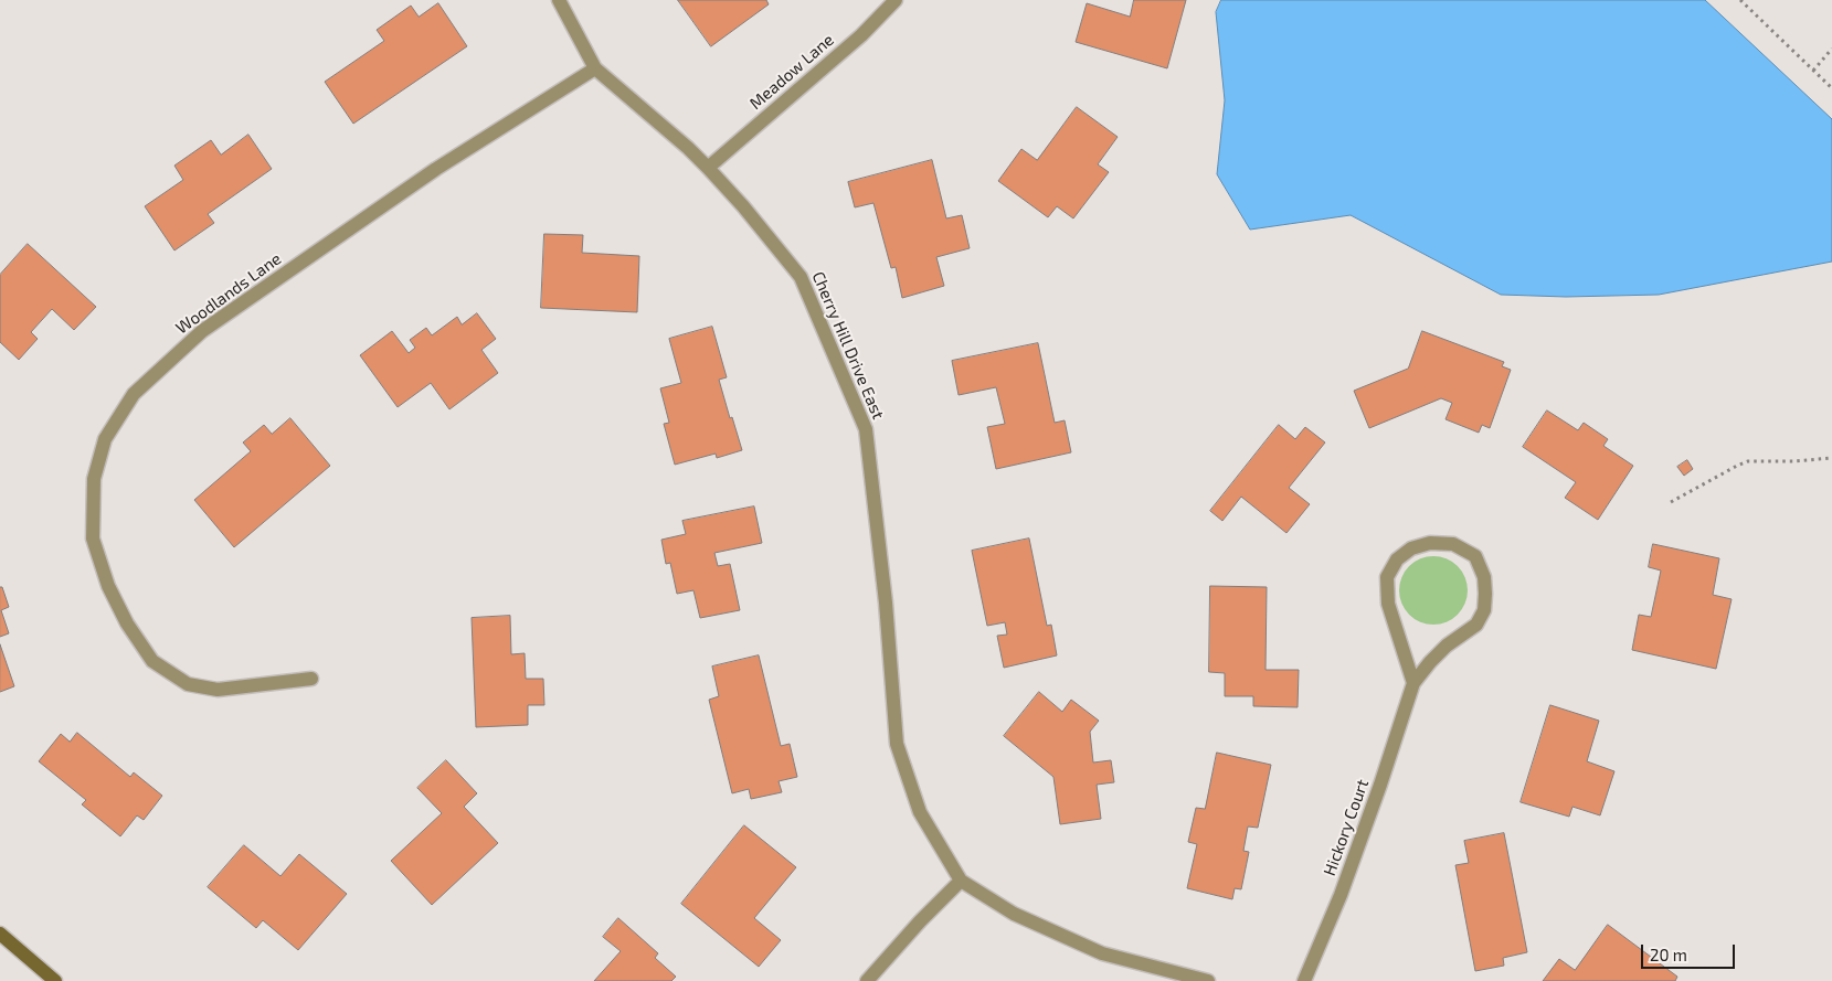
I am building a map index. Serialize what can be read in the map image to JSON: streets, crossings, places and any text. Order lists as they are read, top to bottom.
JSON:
{
  "streets": {
    "street": [
      "Meadow Lane",
      "Woodlands Lane",
      "Cherry Hill Drive East",
      "Hickory Court"
    ]
  },
  "crossings": [
    ["Meadow Lane", "Cherry Hill Drive East"],
    ["Woodlands Lane", "Cherry Hill Drive East"]
  ],
  "scale_bar": "20 m"
}
